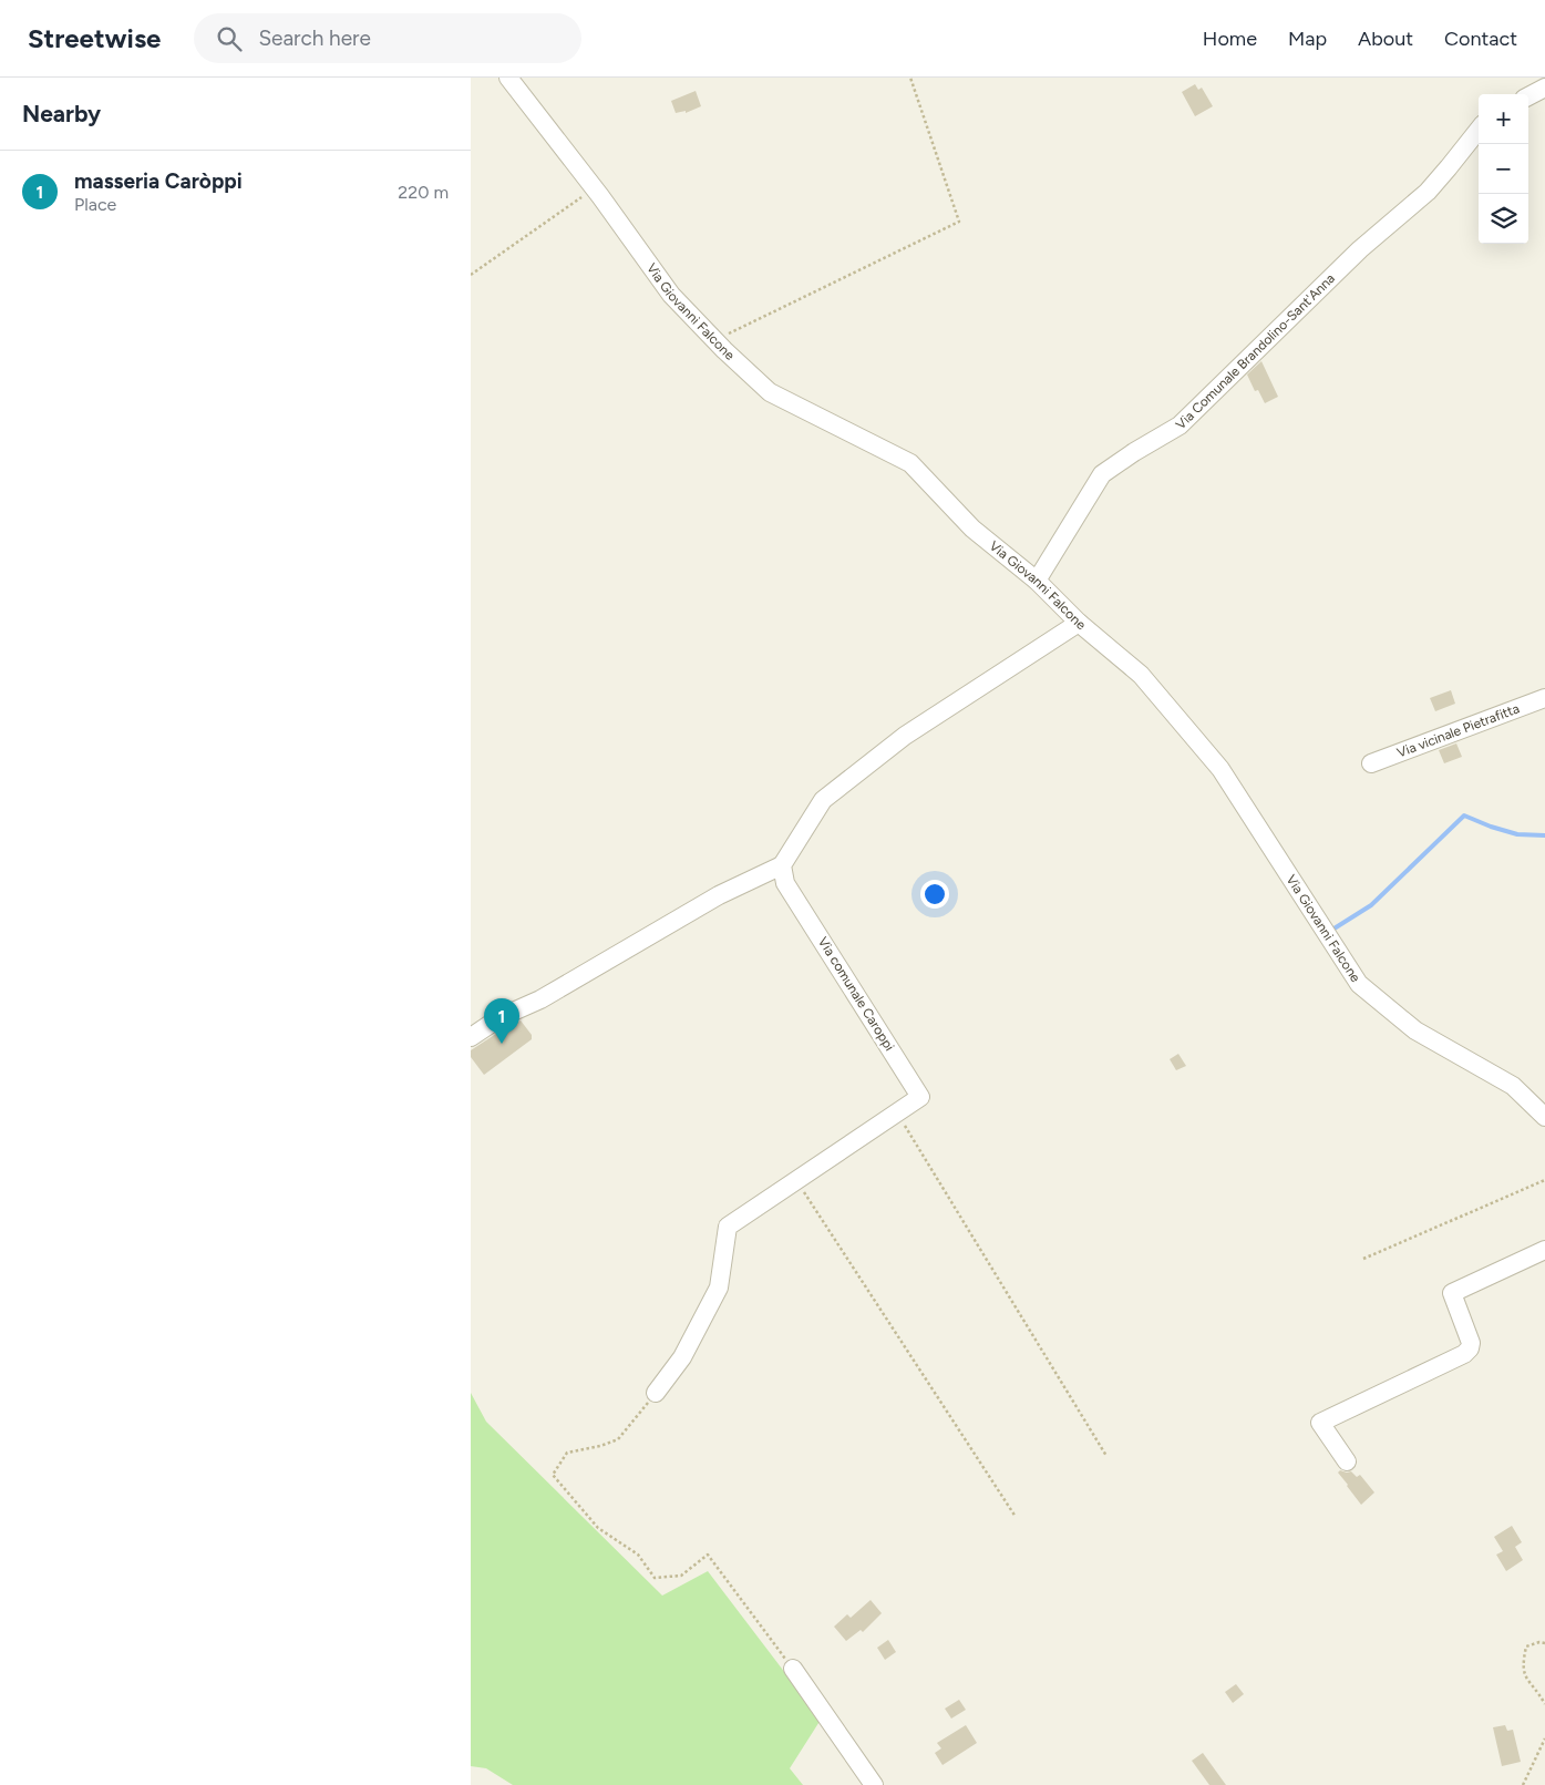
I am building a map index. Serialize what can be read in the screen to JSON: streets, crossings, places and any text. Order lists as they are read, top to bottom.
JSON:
{
  "streets": {
    "street": [
      "Via Giovanni Falcone",
      "Via Comunale Brandolino-Sant'Anna",
      "Via vicinale Pietrafitta",
      "Via comunale Caroppi"
    ]
  },
  "crossings": [
    ["Via Giovanni Falcone", "Via Comunale Brandolino-Sant'Anna"]
  ],
  "page": {
    "header": "Streetwise",
    "search": "Search here",
    "nav": [
      "Home",
      "Map",
      "About",
      "Contact"
    ],
    "heading": "Nearby",
    "map_buttons": ["+", "−"],
    "list": [
      {
        "mark": "1",
        "name": "masseria Caròppi",
        "note": "Place",
        "value": "220 m"
      }
    ],
    "pins": "1"
  }
}
